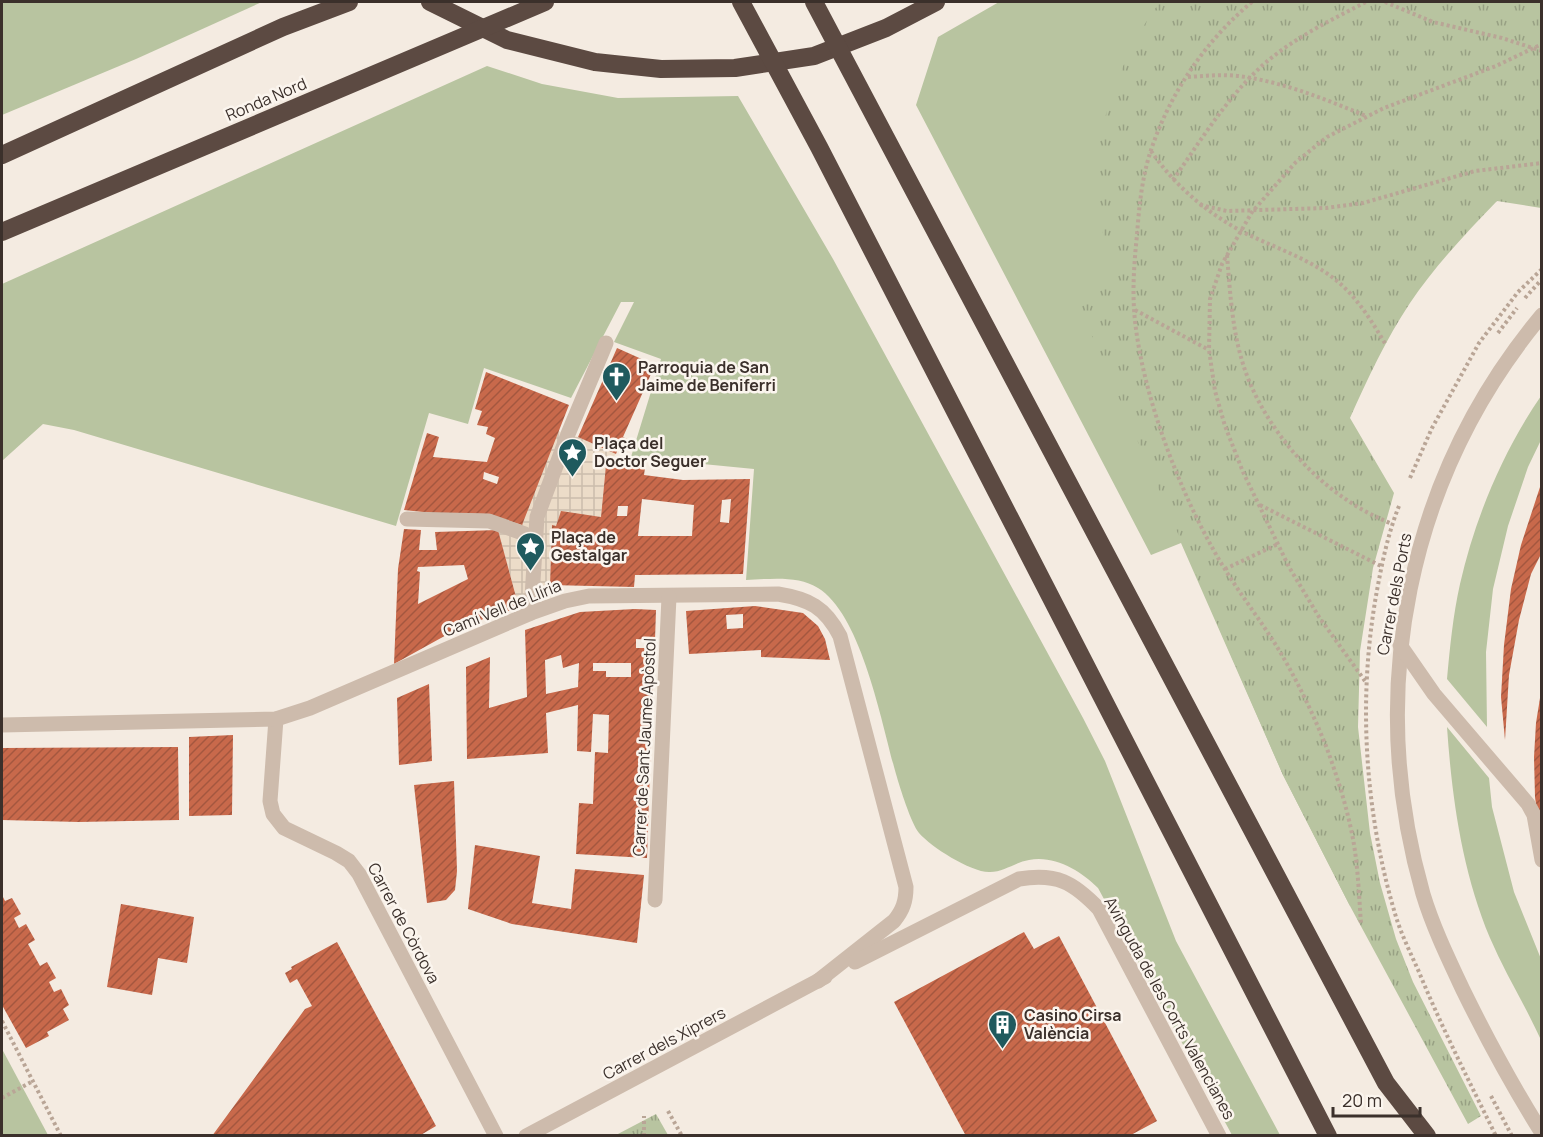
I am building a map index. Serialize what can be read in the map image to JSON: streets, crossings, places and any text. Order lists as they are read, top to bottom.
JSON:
{
  "streets": {
    "highway": ["Ronda Nord"],
    "street": [
      "Carrer dels Ports",
      "Camí Vell de Llíria",
      "Carrer de Sant Jaume Apòstol",
      "Carrer de Còrdova",
      "Avinguda de les Corts Valencianes",
      "Carrer dels Xiprers"
    ]
  },
  "crossings": [
    ["Camí Vell de Llíria", "Carrer de Sant Jaume Apòstol"],
    ["Camí Vell de Llíria", "Carrer de Còrdova"],
    ["Camí Vell de Llíria", "Carrer dels Xiprers"],
    ["Avinguda de les Corts Valencianes", "Carrer dels Xiprers"]
  ],
  "places": {
    "church": ["Parroquia de San Jaime de Beniferri"],
    "place": ["Plaça del Doctor Seguer", "Plaça de Gestalgar"],
    "building": ["Casino Cirsa València"]
  },
  "scale_bar": "20 m"
}
